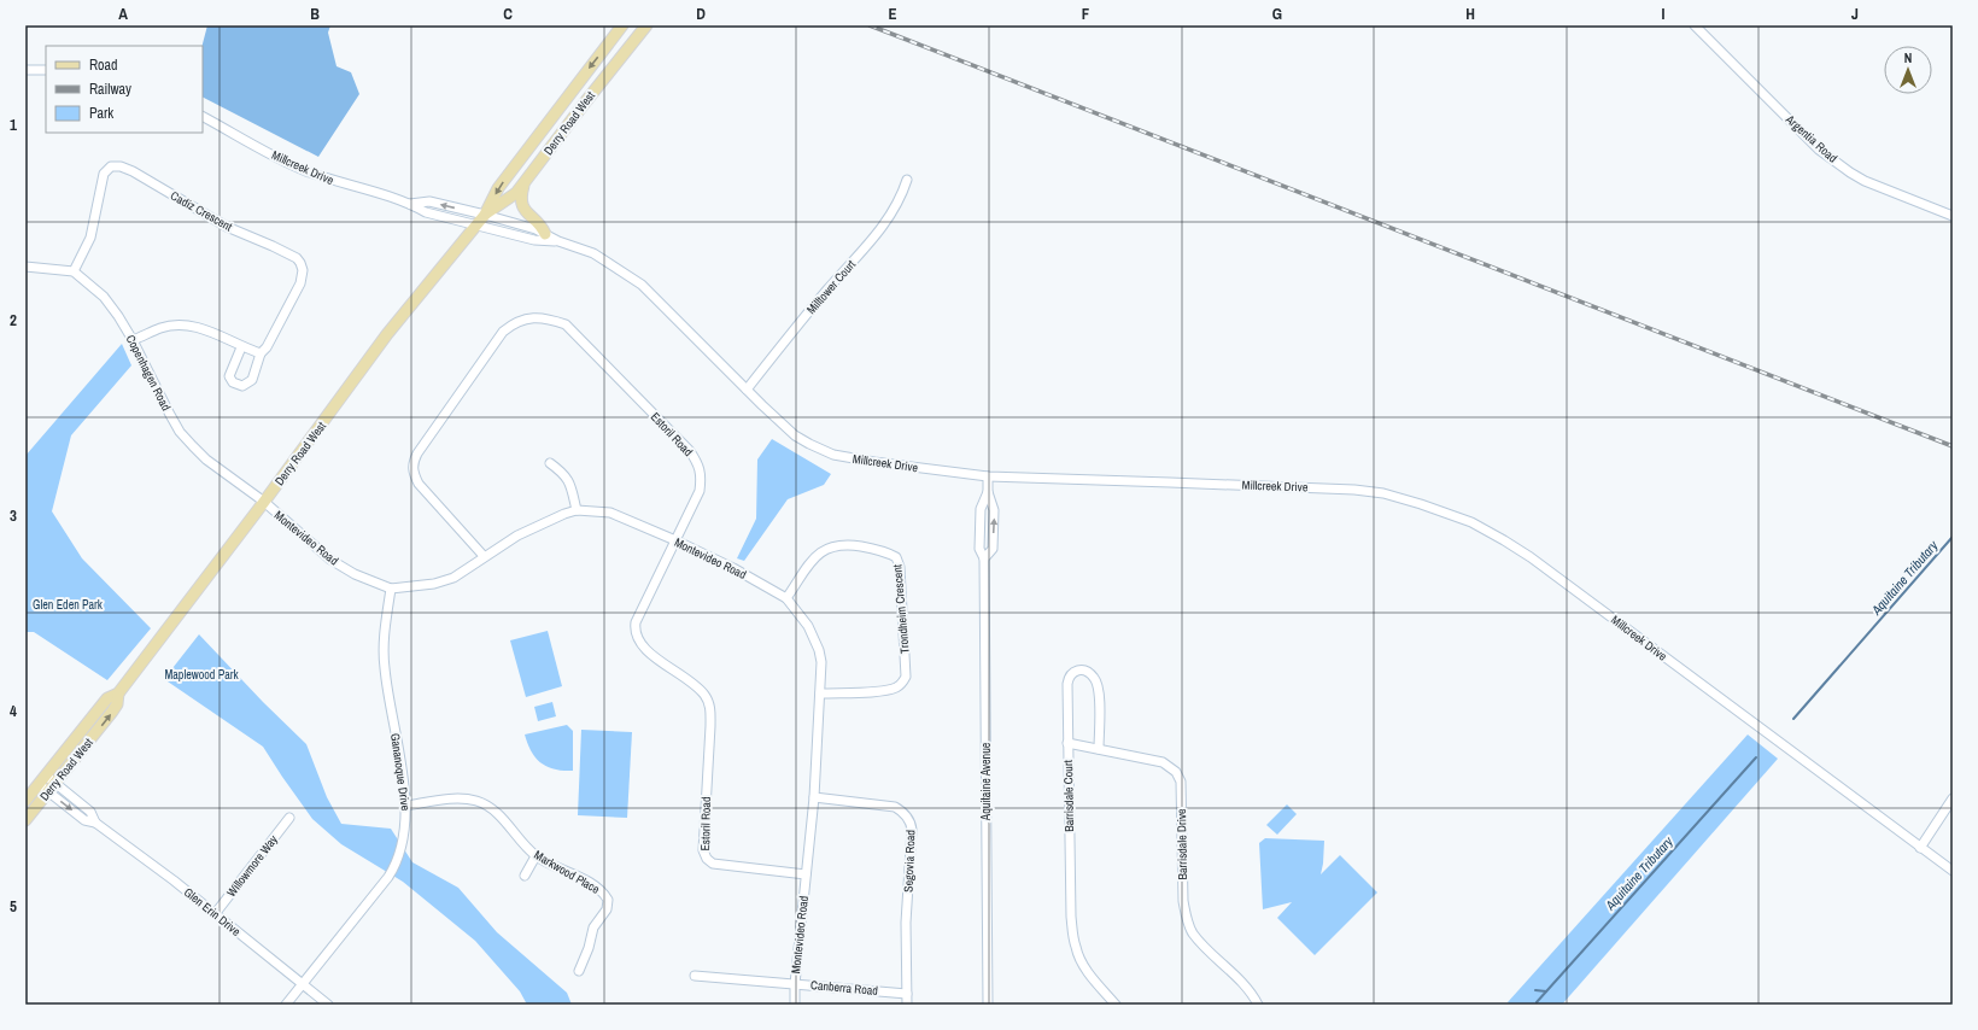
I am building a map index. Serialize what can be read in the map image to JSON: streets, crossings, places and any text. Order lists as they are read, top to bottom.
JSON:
{
  "streets": {
    "main road": ["Derry Road West"],
    "street": [
      "Argentia Road",
      "Millcreek Drive",
      "Cadiz Crescent",
      "Milltower Court",
      "Copenhagen Road",
      "Estoril Road",
      "Montevideo Road",
      "Trondheim Crescent",
      "Gananoque Drive",
      "Aquitaine Avenue",
      "Barrisdale Court",
      "Barrisdale Drive",
      "Segovia Road",
      "Willowmore Way",
      "Markwood Place",
      "Glen Erin Drive",
      "Canberra Road"
    ]
  },
  "crossings": [
    ["Derry Road West", "Millcreek Drive"],
    ["Derry Road West", "Copenhagen Road"],
    ["Derry Road West", "Montevideo Road"],
    ["Derry Road West", "Glen Erin Drive"],
    ["Millcreek Drive", "Milltower Court"],
    ["Millcreek Drive", "Aquitaine Avenue"],
    ["Cadiz Crescent", "Copenhagen Road"],
    ["Copenhagen Road", "Montevideo Road"],
    ["Estoril Road", "Montevideo Road"],
    ["Montevideo Road", "Trondheim Crescent"],
    ["Montevideo Road", "Gananoque Drive"],
    ["Montevideo Road", "Segovia Road"],
    ["Montevideo Road", "Canberra Road"],
    ["Gananoque Drive", "Markwood Place"],
    ["Gananoque Drive", "Glen Erin Drive"],
    ["Barrisdale Court", "Barrisdale Drive"],
    ["Segovia Road", "Canberra Road"],
    ["Willowmore Way", "Glen Erin Drive"]
  ],
  "water": ["Aquitaine Tributary"],
  "parks": ["Glen Eden Park", "Maplewood Park"],
  "legend": ["Road", "Railway", "Park"],
  "north": "top",
  "grid": {
    "columns": [
      "A",
      "B",
      "C",
      "D",
      "E",
      "F",
      "G",
      "H",
      "I",
      "J"
    ],
    "rows": [
      "1",
      "2",
      "3",
      "4",
      "5"
    ]
  }
}
